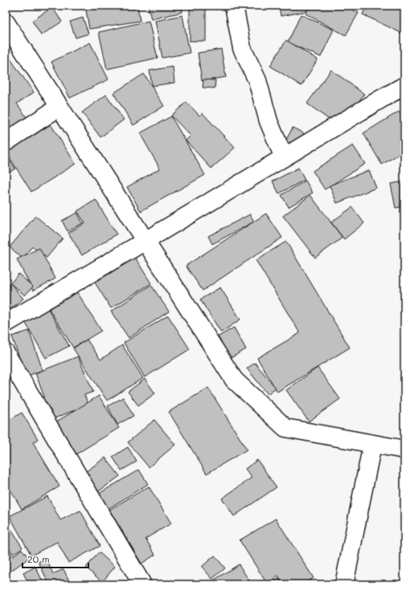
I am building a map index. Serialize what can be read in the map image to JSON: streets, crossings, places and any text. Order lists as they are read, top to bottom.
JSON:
{
  "scale_bar": "20 m"
}
